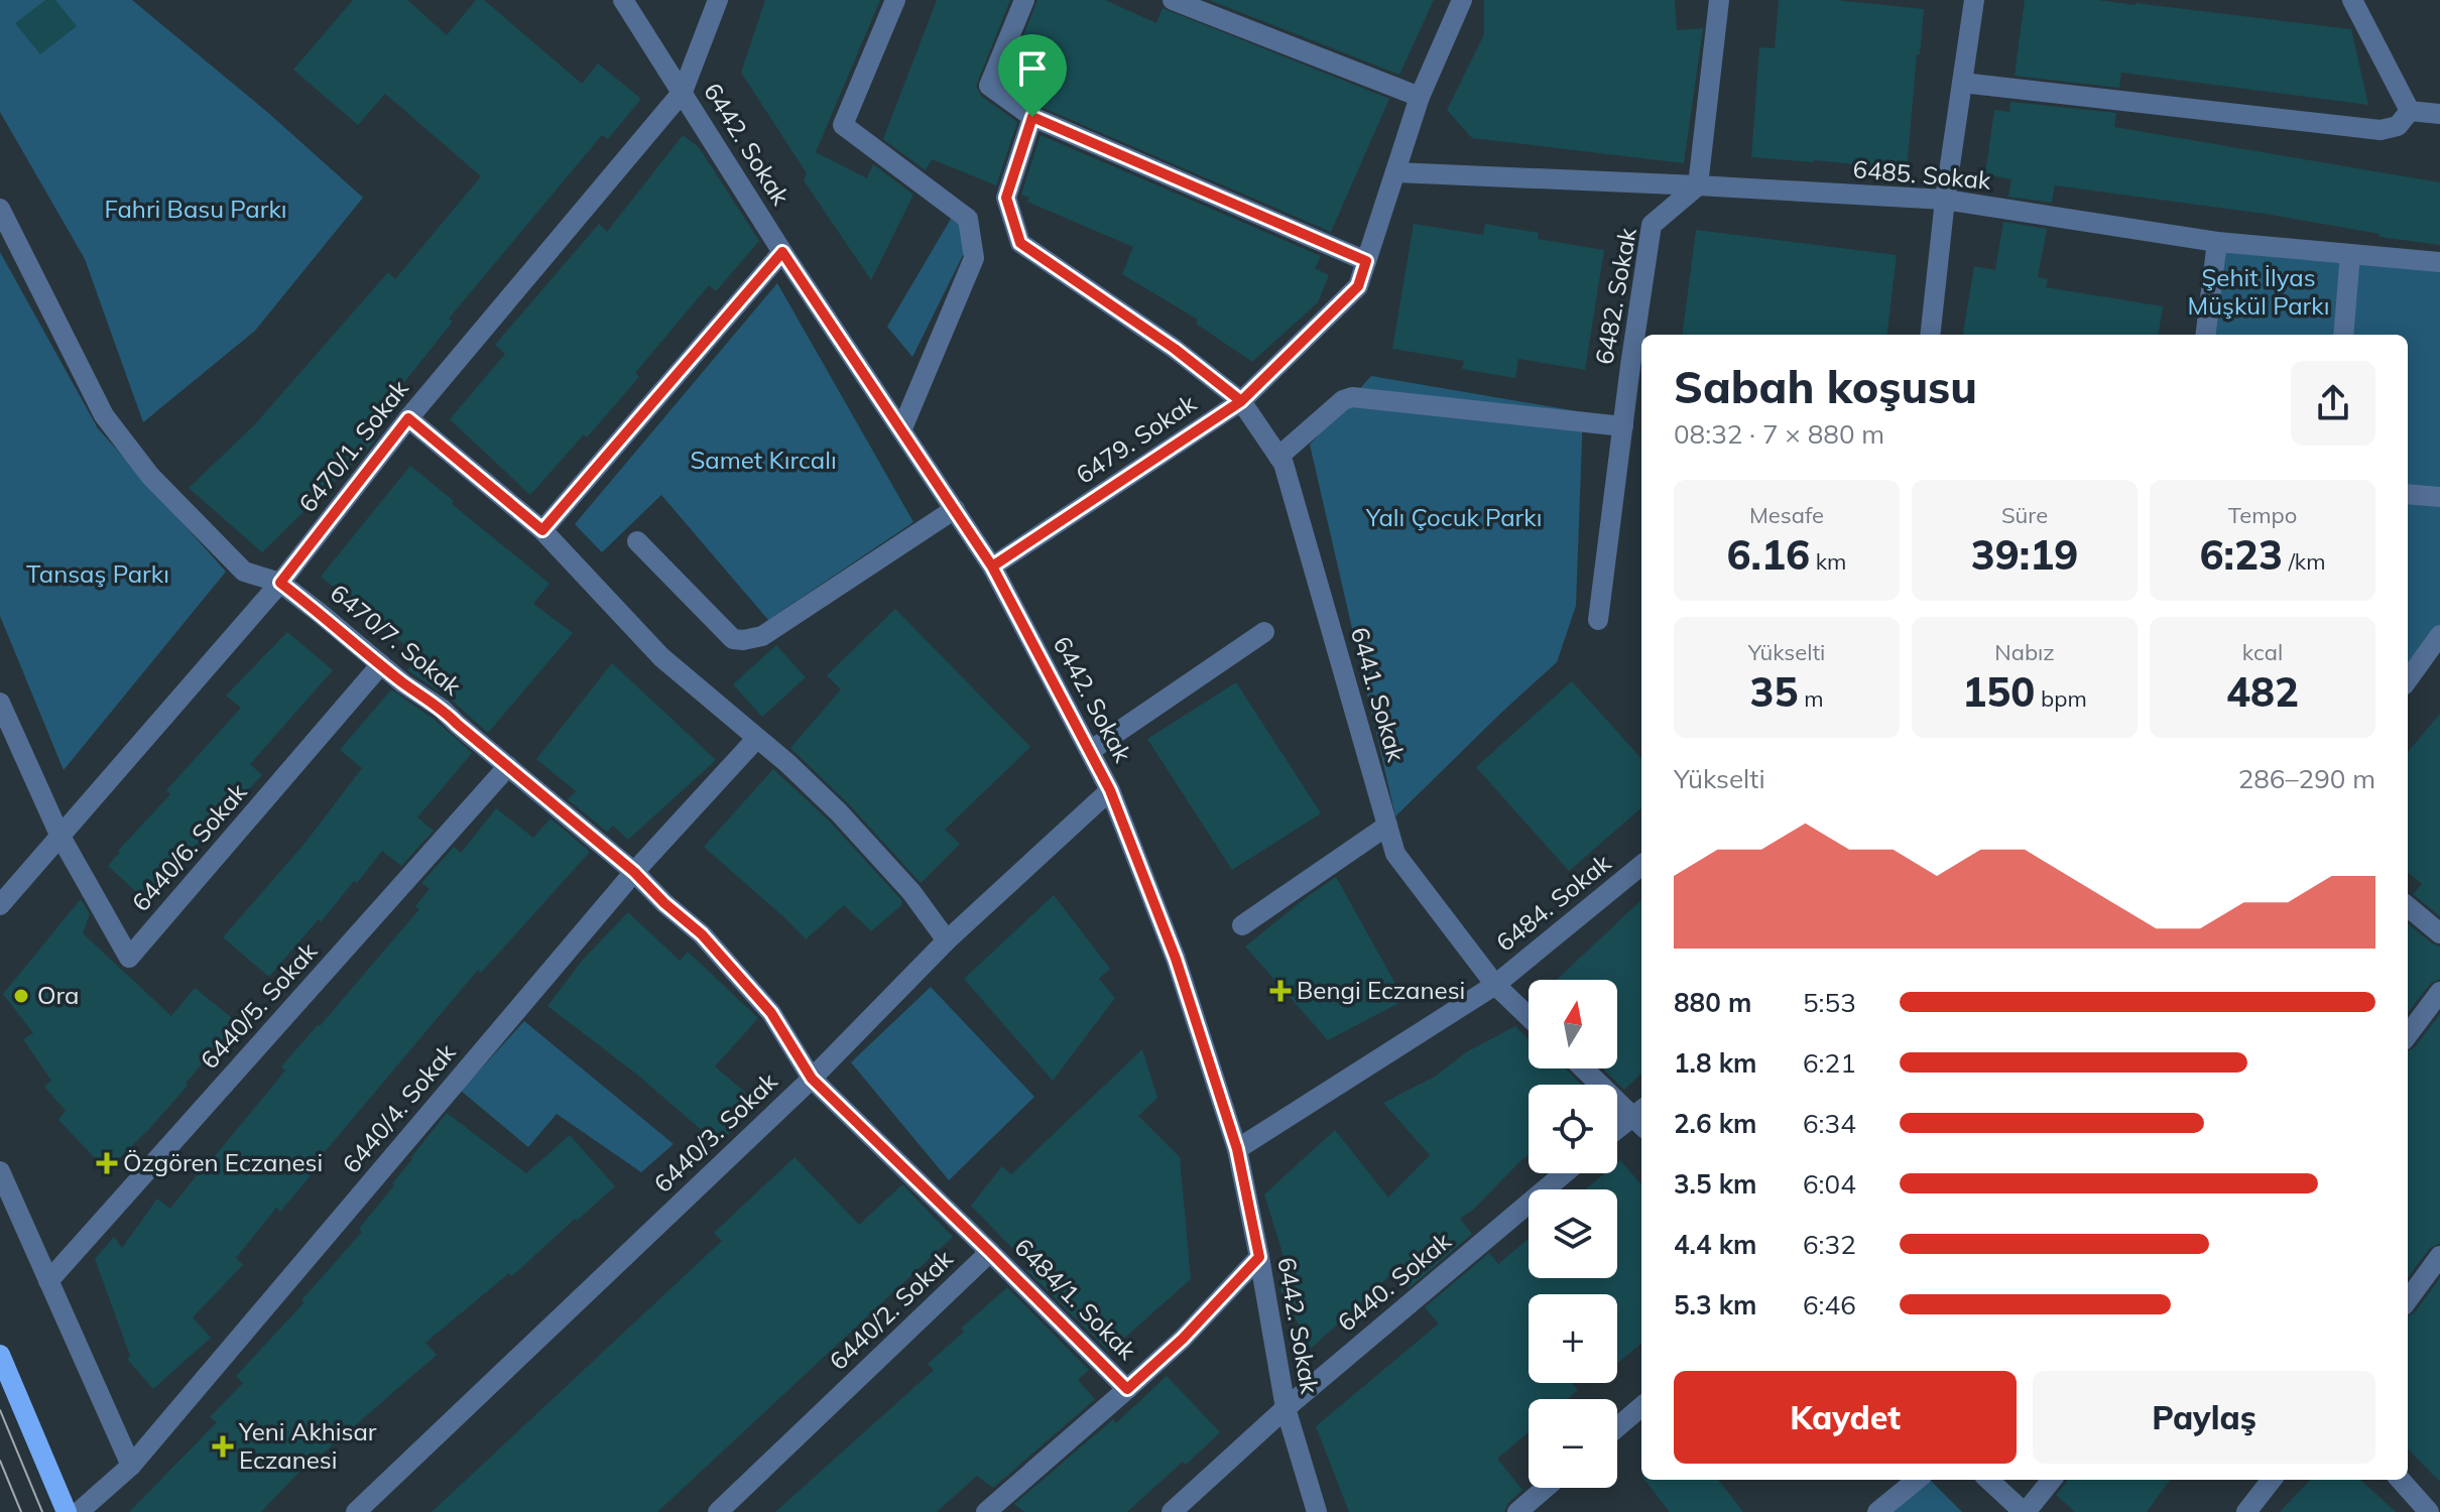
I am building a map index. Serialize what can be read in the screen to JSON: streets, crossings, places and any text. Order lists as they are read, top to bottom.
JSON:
{
  "streets": {
    "street": [
      "6442. Sokak",
      "6485. Sokak",
      "6482. Sokak",
      "6479. Sokak",
      "6470/1. Sokak",
      "6470/7. Sokak",
      "6441. Sokak",
      "6440/6. Sokak",
      "6484. Sokak",
      "6440/5. Sokak",
      "6440/4. Sokak",
      "6440/3. Sokak",
      "6440. Sokak",
      "6484/1. Sokak",
      "6440/2. Sokak"
    ]
  },
  "crossings": [
    ["6442. Sokak", "6479. Sokak"],
    ["6442. Sokak", "6470/1. Sokak"],
    ["6442. Sokak", "6484. Sokak"],
    ["6442. Sokak", "6440/3. Sokak"],
    ["6442. Sokak", "6440. Sokak"],
    ["6442. Sokak", "6484/1. Sokak"],
    ["6485. Sokak", "6482. Sokak"],
    ["6485. Sokak", "6479. Sokak"],
    ["6479. Sokak", "6441. Sokak"],
    ["6470/1. Sokak", "6470/7. Sokak"],
    ["6470/1. Sokak", "6440/6. Sokak"],
    ["6470/7. Sokak", "6440/6. Sokak"],
    ["6470/7. Sokak", "6440/5. Sokak"],
    ["6470/7. Sokak", "6440/4. Sokak"],
    ["6470/7. Sokak", "6440/3. Sokak"],
    ["6470/7. Sokak", "6440/2. Sokak"],
    ["6441. Sokak", "6484. Sokak"],
    ["6440/3. Sokak", "6440/2. Sokak"],
    ["6484/1. Sokak", "6440/2. Sokak"]
  ],
  "parks": [
    "Fahri Basu Parkı",
    "Şehit İlyas Müşkül Parkı",
    "Samet Kırcalı",
    "Yalı Çocuk Parkı",
    "Tansaş Parkı"
  ],
  "places": {
    "health": ["Bengi Eczanesi", "Özgören Eczanesi", "Yeni Akhisar Eczanesi"],
    "other": ["Ora"]
  },
  "north": "top",
  "page": {
    "heading": ["Sabah koşusu", "08:32 · 7 × 880 m"],
    "stats": [
      ["Mesafe", "6.16 km"],
      ["Süre", "39:19"],
      ["Tempo", "6:23 /km"],
      ["Yükselti", "35 m"],
      ["Nabız", "150 bpm"],
      ["kcal", "482"]
    ],
    "chart": ["Yükselti", "286–290 m"],
    "list": [
      {
        "name": "880 m",
        "note": "5:53"
      },
      {
        "name": "1.8 km",
        "note": "6:21"
      },
      {
        "name": "2.6 km",
        "note": "6:34"
      },
      {
        "name": "3.5 km",
        "note": "6:04"
      },
      {
        "name": "4.4 km",
        "note": "6:32"
      },
      {
        "name": "5.3 km",
        "note": "6:46"
      }
    ],
    "map_buttons": ["+", "−"],
    "buttons": ["Kaydet", "Paylaş"]
  }
}
